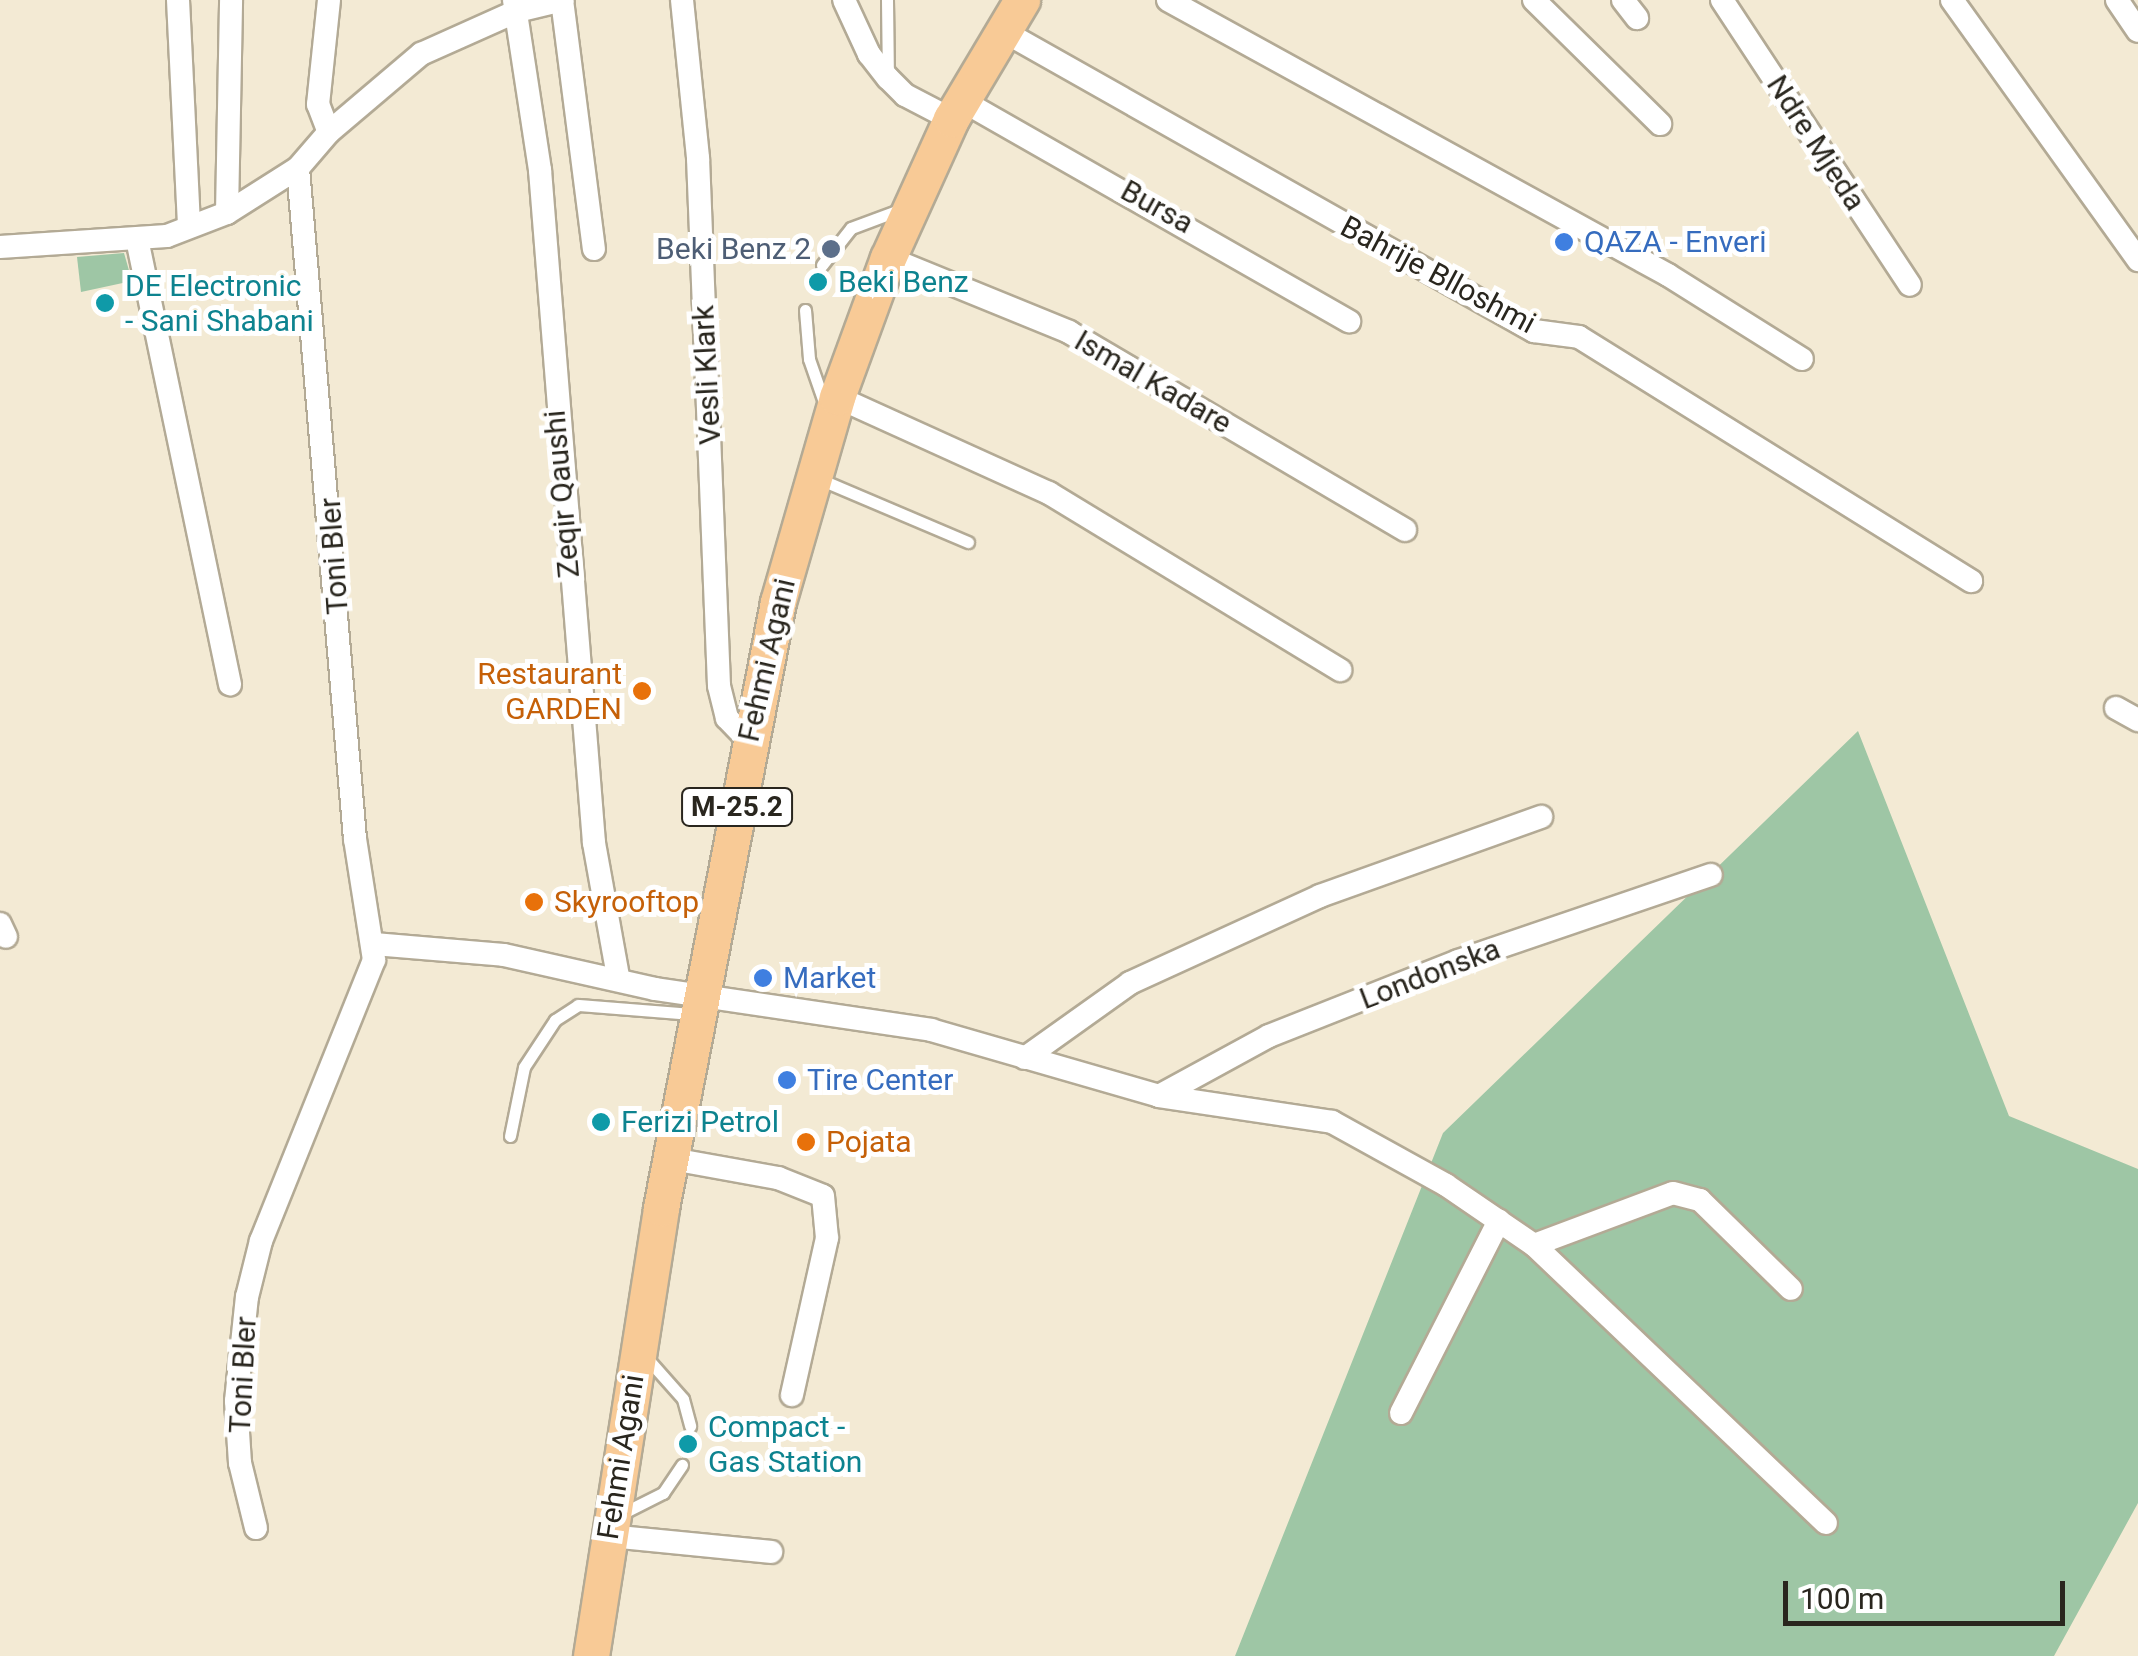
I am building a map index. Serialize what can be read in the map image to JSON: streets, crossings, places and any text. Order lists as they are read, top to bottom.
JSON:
{
  "streets": {
    "main road": ["Fehmi Agani", "M-25.2"],
    "street": [
      "Ndre Mjeda",
      "Bursa",
      "Bahrije Blloshmi",
      "Vesli Klark",
      "Ismal Kadare",
      "Zeqir Qaushi",
      "Toni Bler",
      "Londonska"
    ]
  },
  "crossings": [
    ["Bursa", "Fehmi Agani"],
    ["Bahrije Blloshmi", "Fehmi Agani"],
    ["Vesli Klark", "Fehmi Agani"],
    ["Ismal Kadare", "Fehmi Agani"]
  ],
  "places": [
    "QAZA - Enveri",
    "Beki Benz 2",
    "Beki Benz",
    "DE Electronic - Sani Shabani",
    "Restaurant GARDEN",
    "Skyrooftop",
    "Market",
    "Tire Center",
    "Ferizi Petrol",
    "Pojata",
    "Compact - Gas Station"
  ],
  "scale_bar": "100 m"
}
